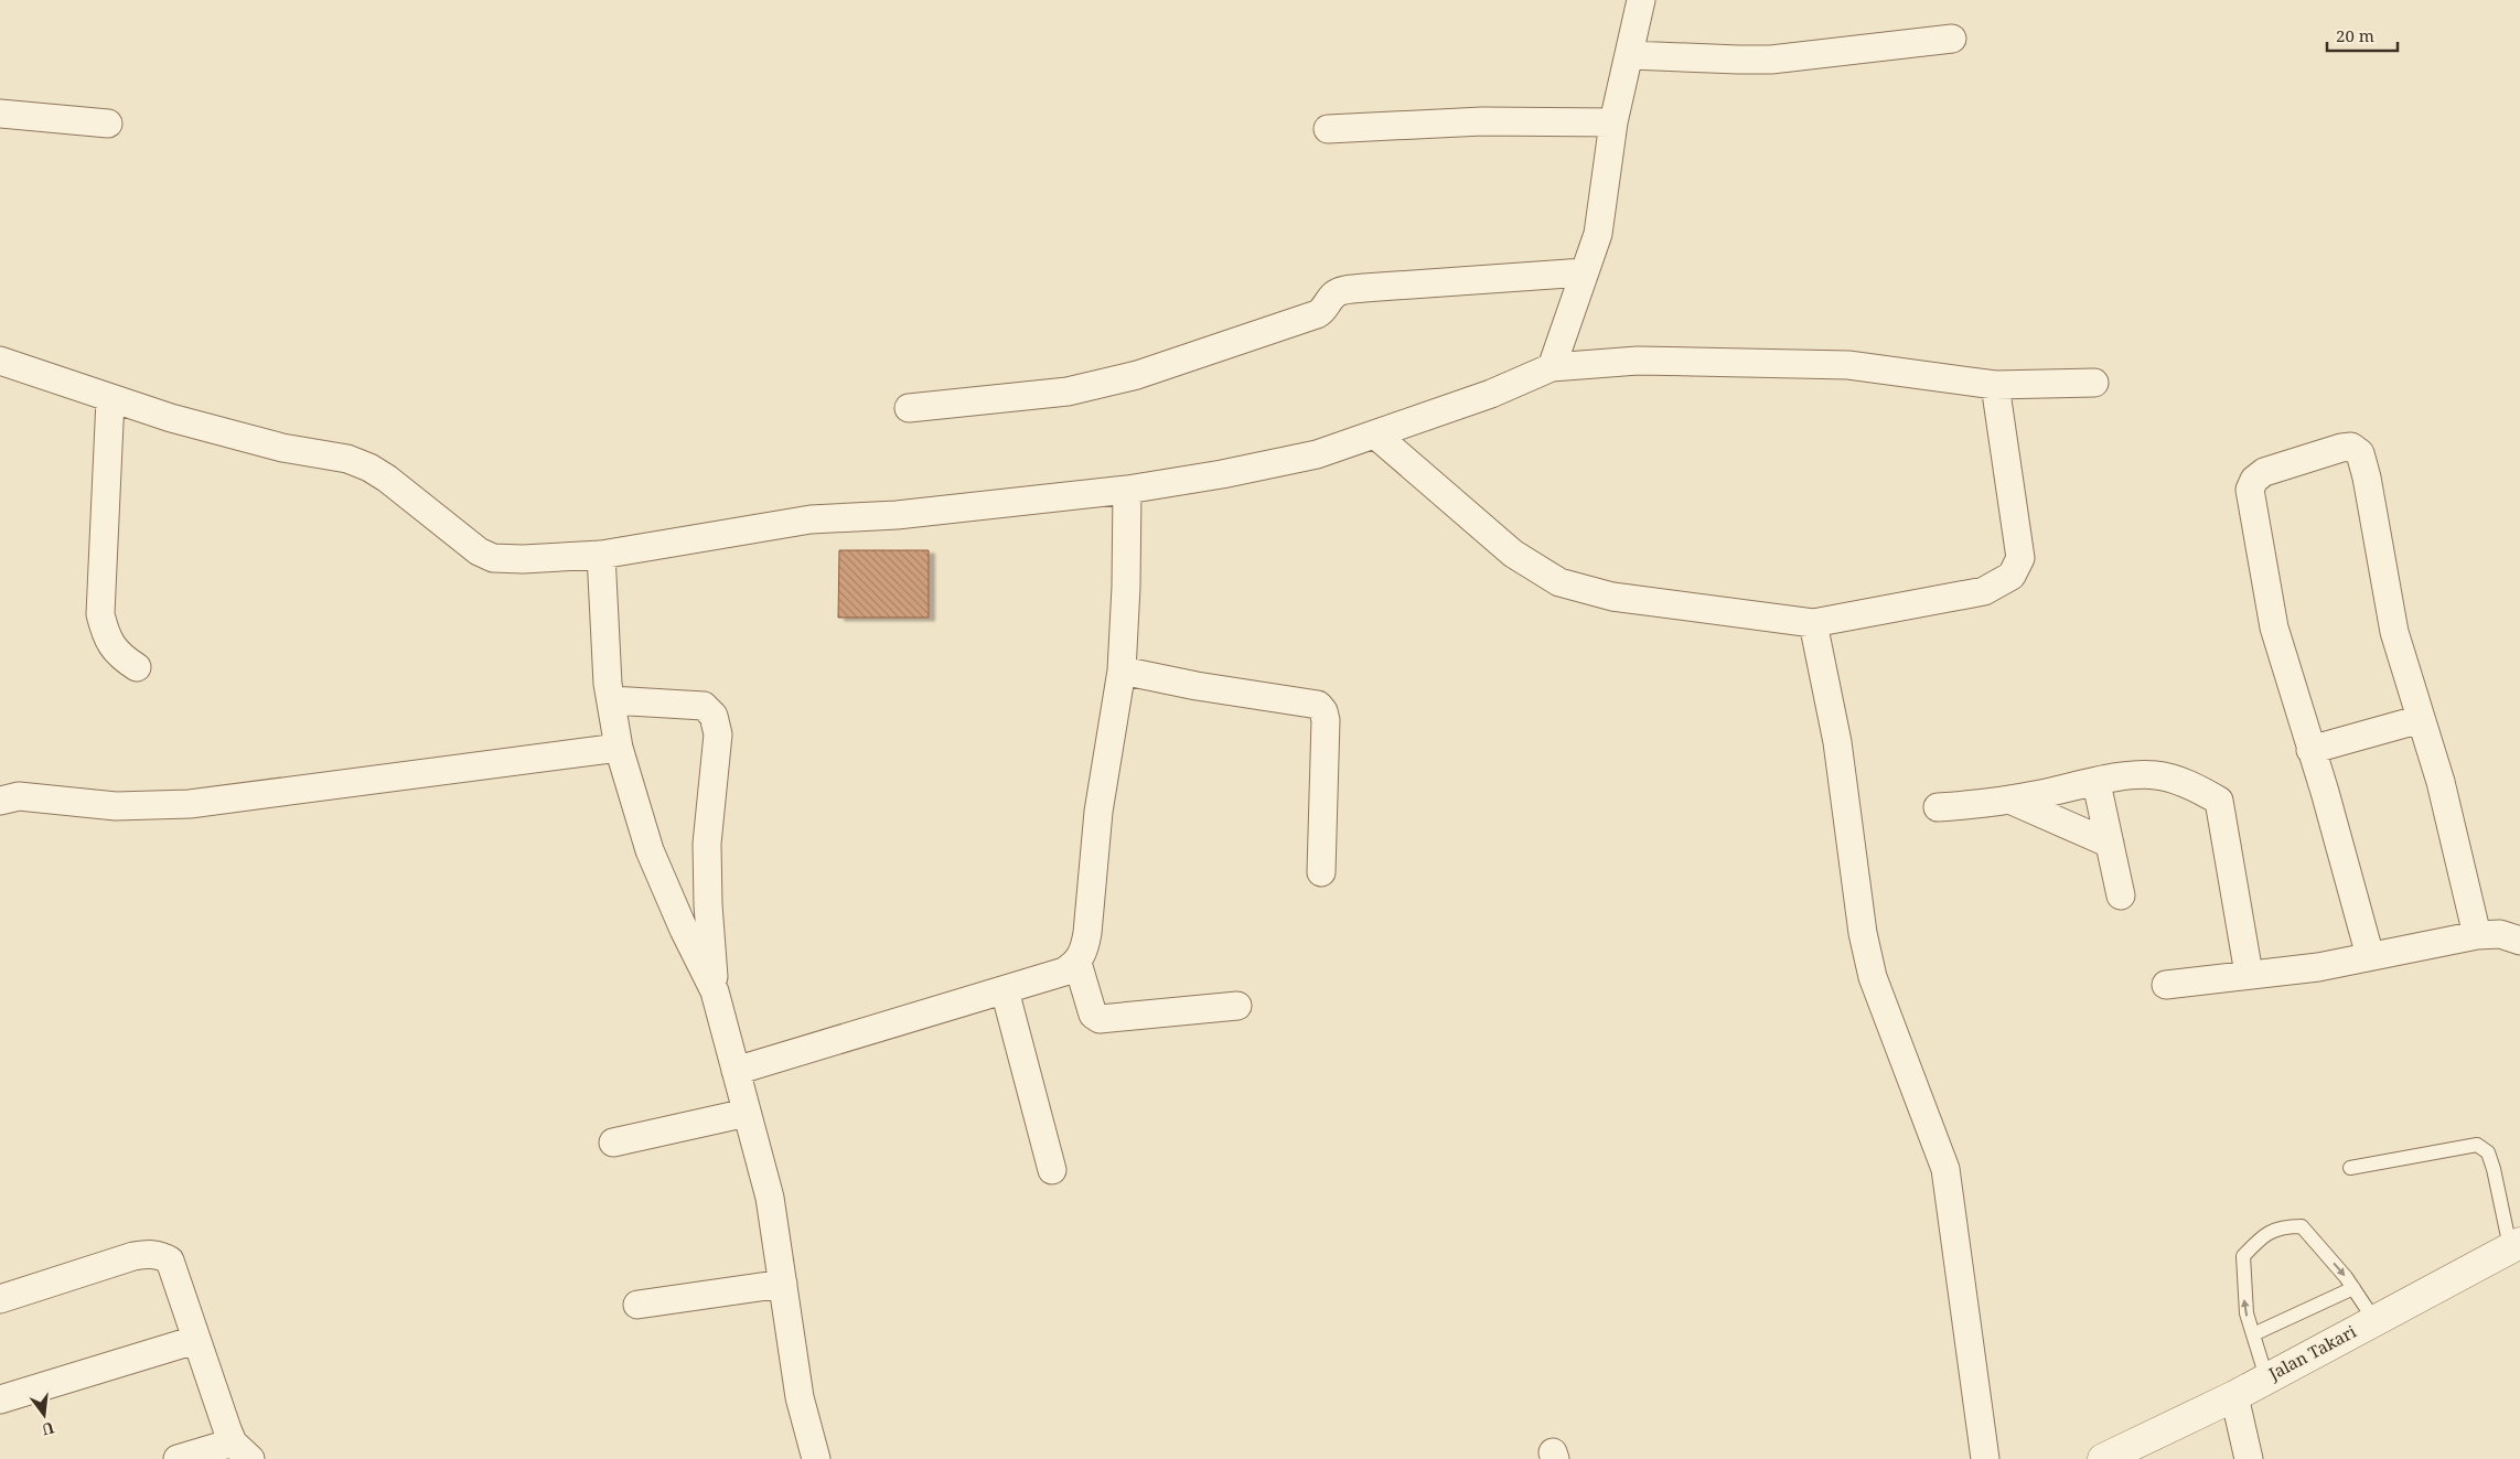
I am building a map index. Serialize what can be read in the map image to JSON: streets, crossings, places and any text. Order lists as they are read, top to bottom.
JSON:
{
  "streets": {
    "street": ["Jalan Takari"]
  },
  "scale_bar": "20 m",
  "north": "bottom"
}
